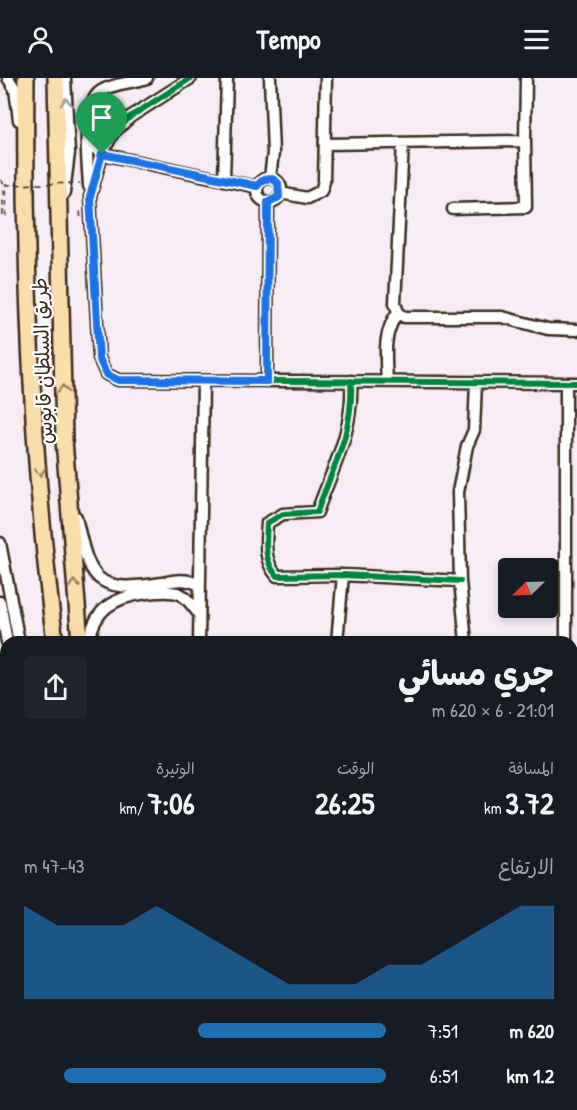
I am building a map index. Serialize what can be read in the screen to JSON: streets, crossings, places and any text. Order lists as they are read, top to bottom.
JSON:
{
  "streets": {
    "highway": ["طريق السلطان قابوس"]
  },
  "north": "bottom left",
  "page": {
    "header": "Tempo",
    "heading": ["جري مسائي", "21:01 · 6 × 620 m"],
    "stats": [
      ["المسافة", "3.72 km"],
      ["الوقت", "26:25"],
      ["الوتيرة", "7:06 /km"]
    ],
    "chart": ["الارتفاع", "43–47 m"],
    "list": [
      {
        "name": "620 m",
        "note": "7:51"
      },
      {
        "name": "1.2 km",
        "note": "6:51"
      }
    ]
  }
}
